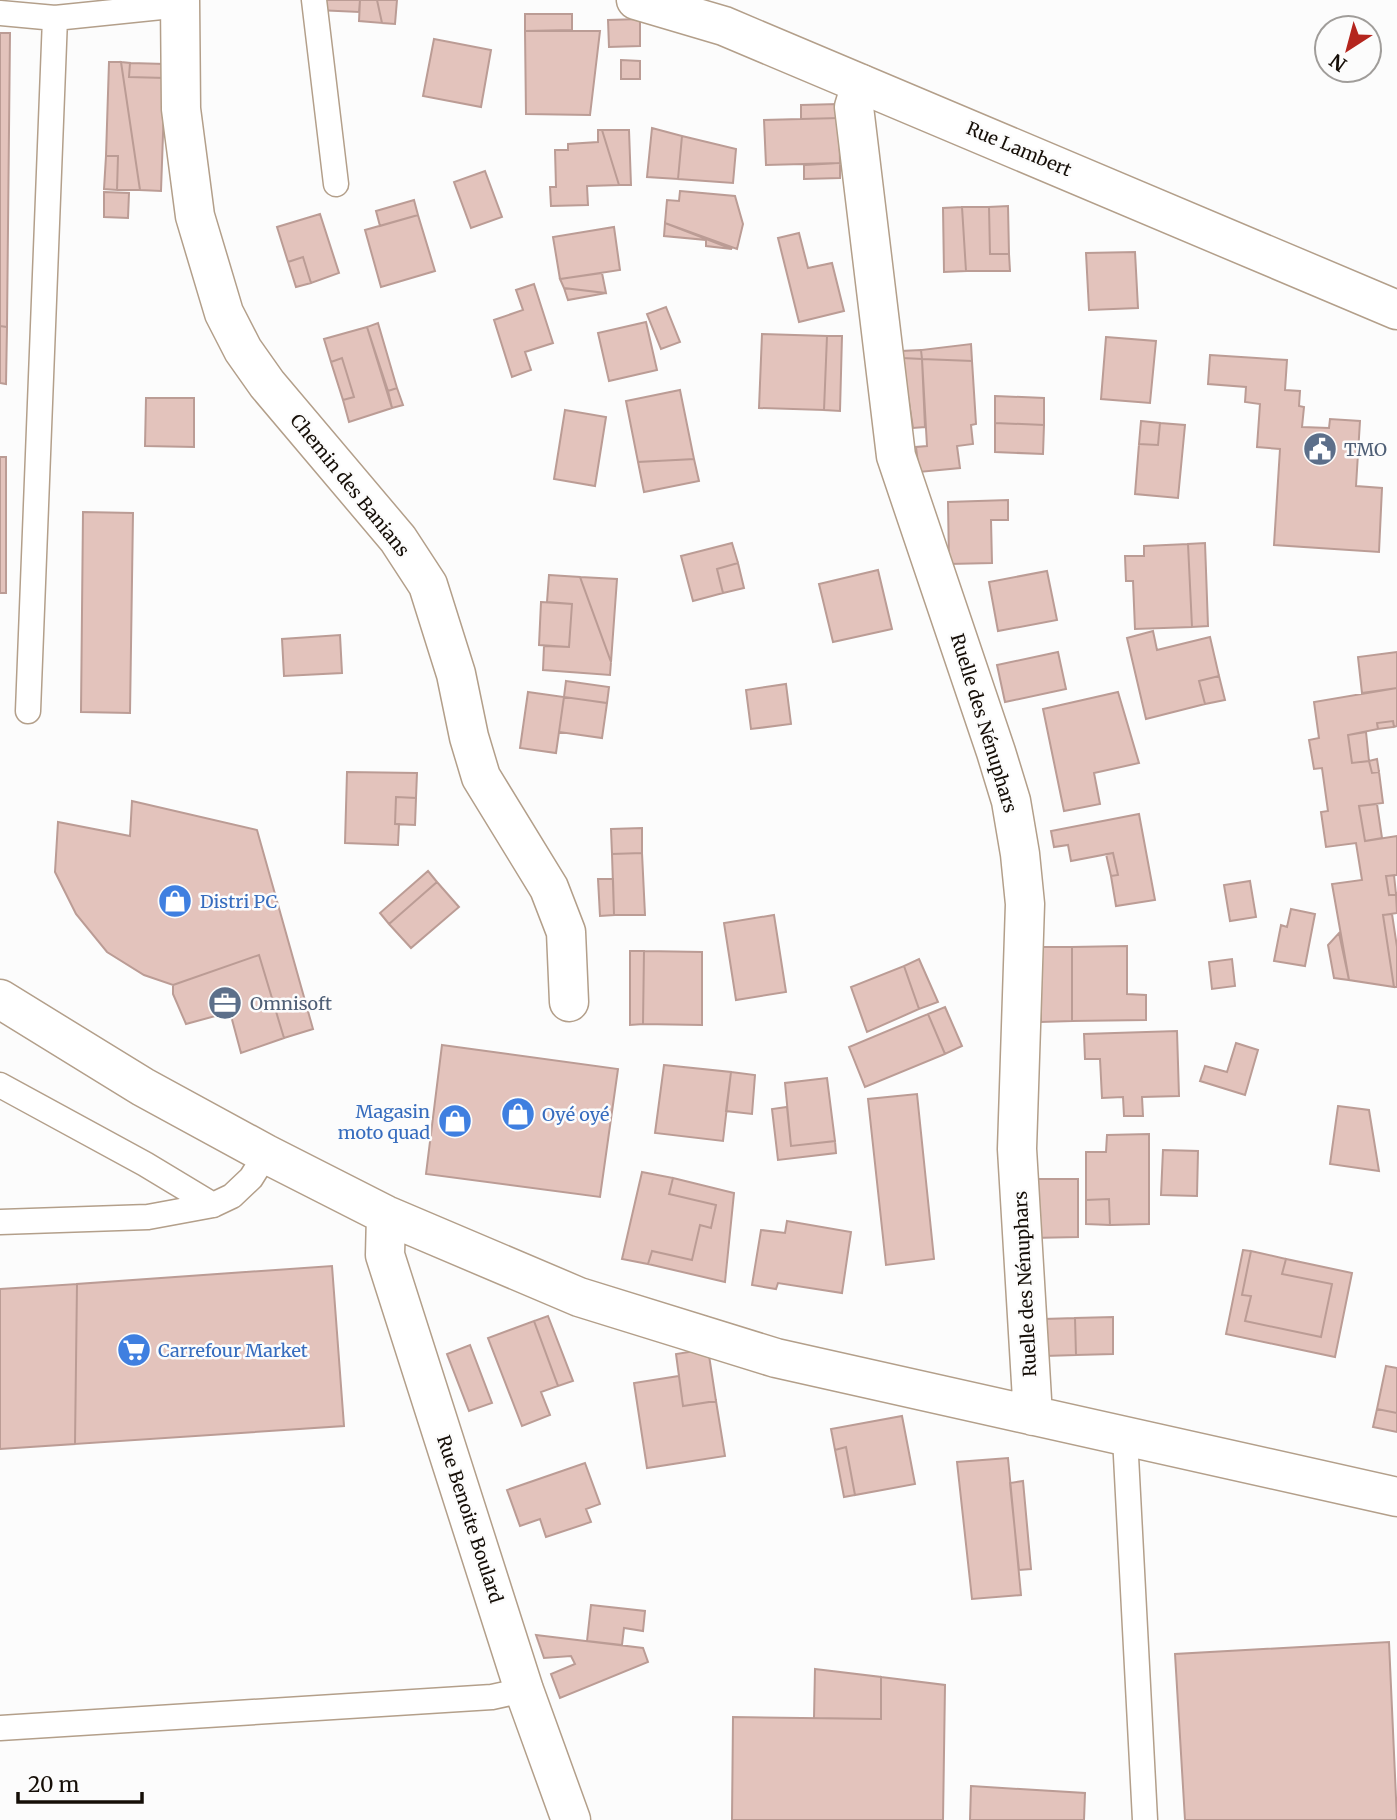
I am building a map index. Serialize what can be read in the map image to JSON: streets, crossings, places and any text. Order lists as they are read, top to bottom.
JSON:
{
  "streets": {
    "street": [
      "Rue Lambert",
      "Chemin des Banians",
      "Ruelle des Nénuphars",
      "Rue Benoite Boulard"
    ]
  },
  "crossings": [
    ["Rue Lambert", "Ruelle des Nénuphars"]
  ],
  "places": {
    "public building": ["TMO"],
    "shop": ["Distri PC", "Oyé oyé", "Magasin moto quad"],
    "office": ["Omnisoft"],
    "supermarket": ["Carrefour Market"]
  },
  "scale_bar": "20 m",
  "north": "bottom left"
}
